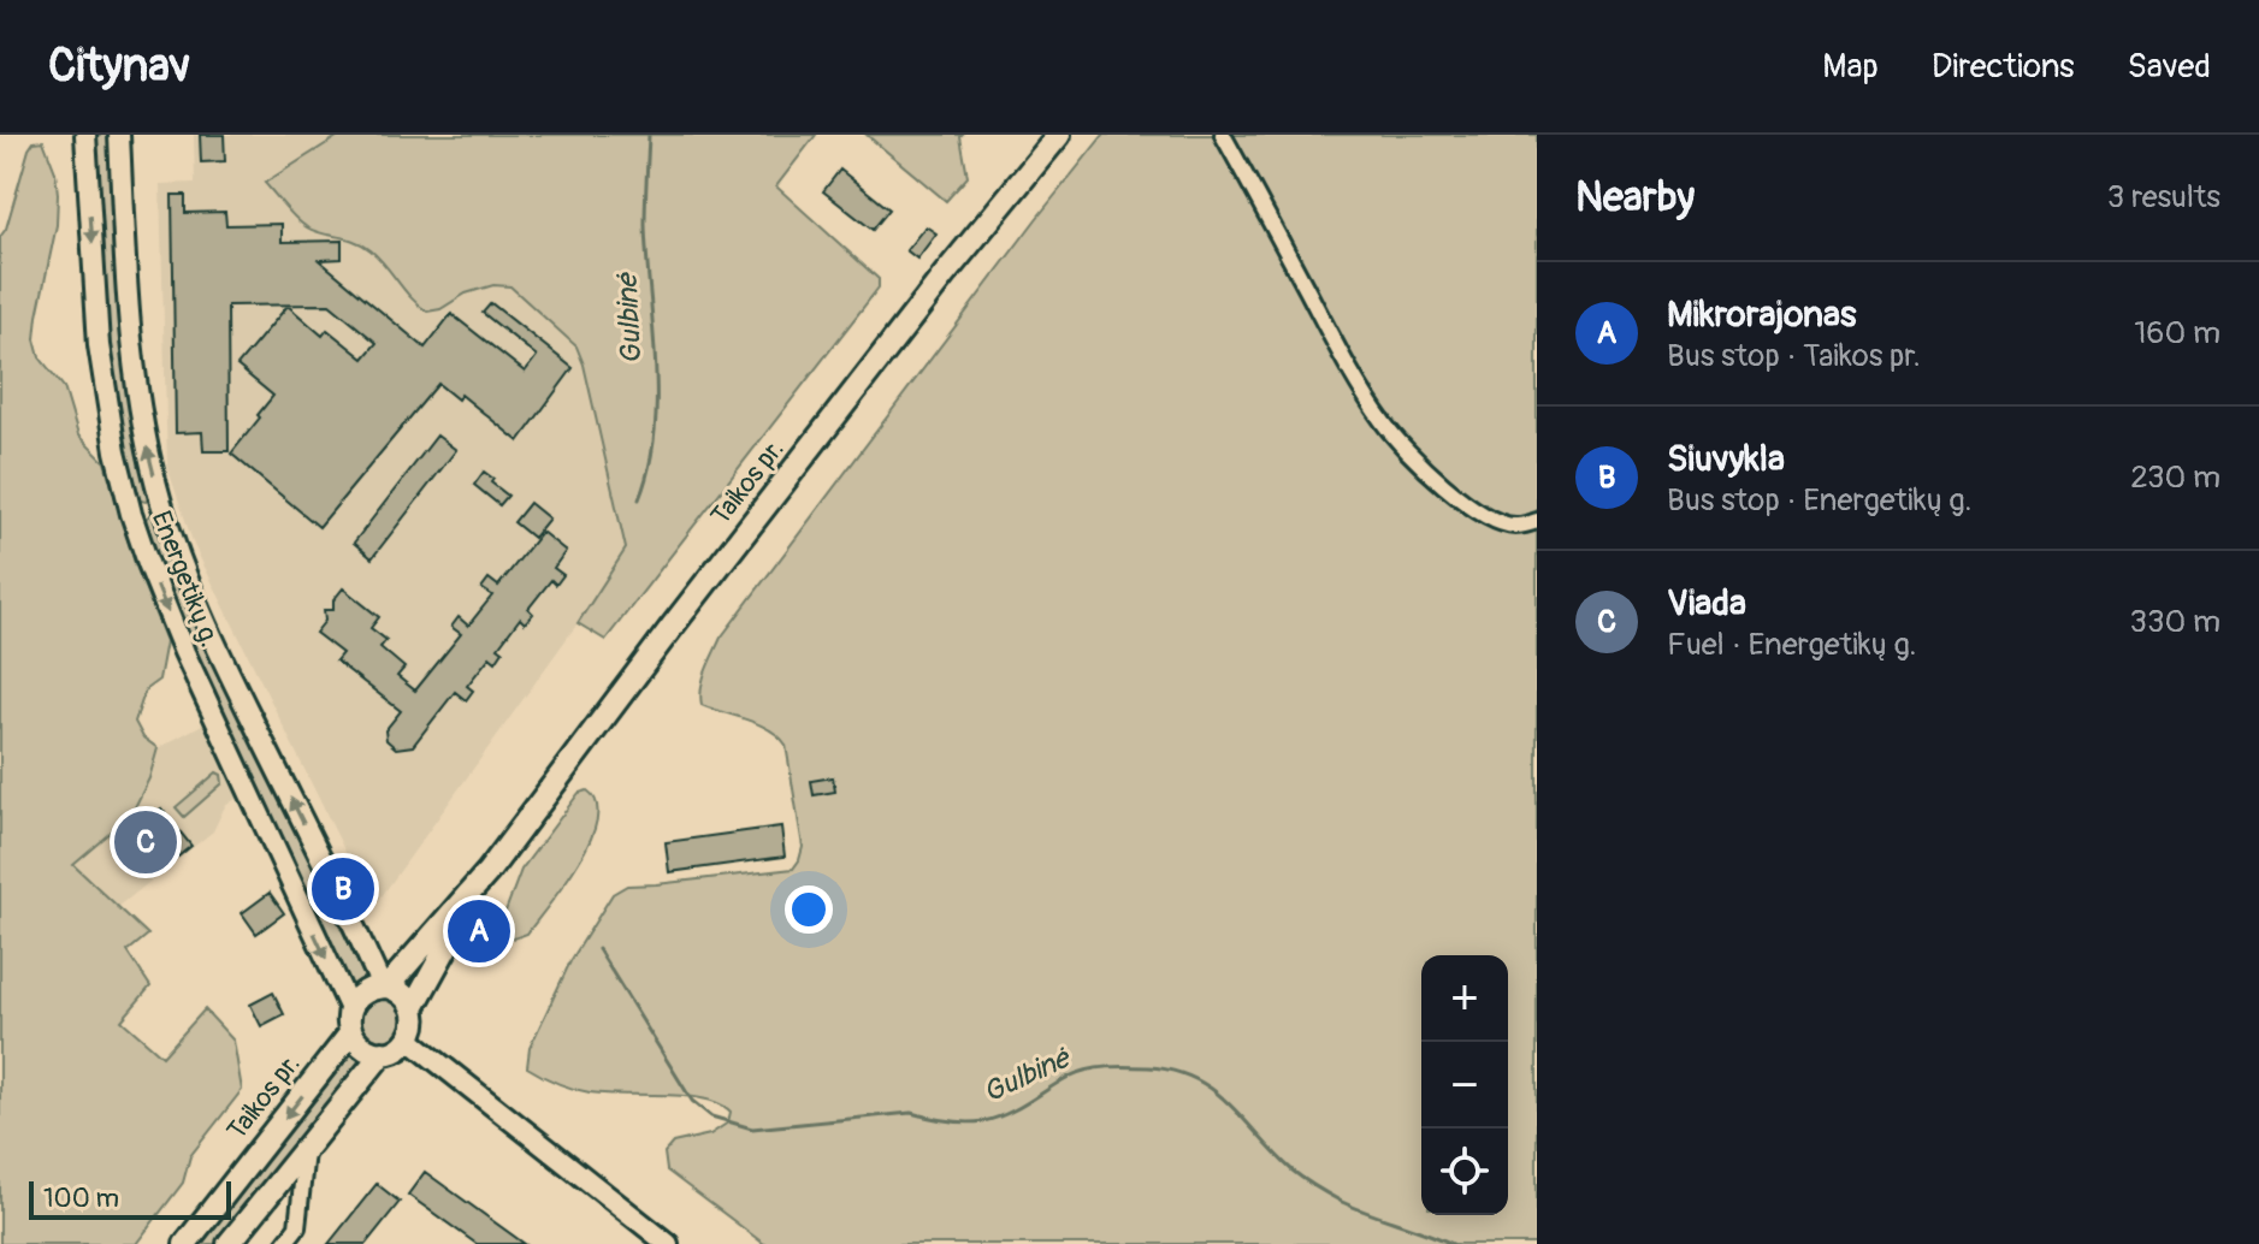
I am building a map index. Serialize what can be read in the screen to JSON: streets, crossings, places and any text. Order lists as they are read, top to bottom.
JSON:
{
  "streets": {
    "main road": ["Taikos pr.", "Energetikų g."]
  },
  "crossings": [
    ["Taikos pr.", "Energetikų g."]
  ],
  "water": ["Gulbinė"],
  "scale_bar": "100 m",
  "page": {
    "header": "Citynav",
    "nav": ["Map", "Directions", "Saved"],
    "heading": ["Nearby", "3 results"],
    "list": [
      {
        "mark": "A",
        "name": "Mikrorajonas",
        "note": "Bus stop · Taikos pr.",
        "value": "160 m"
      },
      {
        "mark": "B",
        "name": "Siuvykla",
        "note": "Bus stop · Energetikų g.",
        "value": "230 m"
      },
      {
        "mark": "C",
        "name": "Viada",
        "note": "Fuel · Energetikų g.",
        "value": "330 m"
      }
    ],
    "pins": ["C", "B", "A"],
    "map_buttons": ["+", "−"],
    "scale": "100 m"
  }
}
